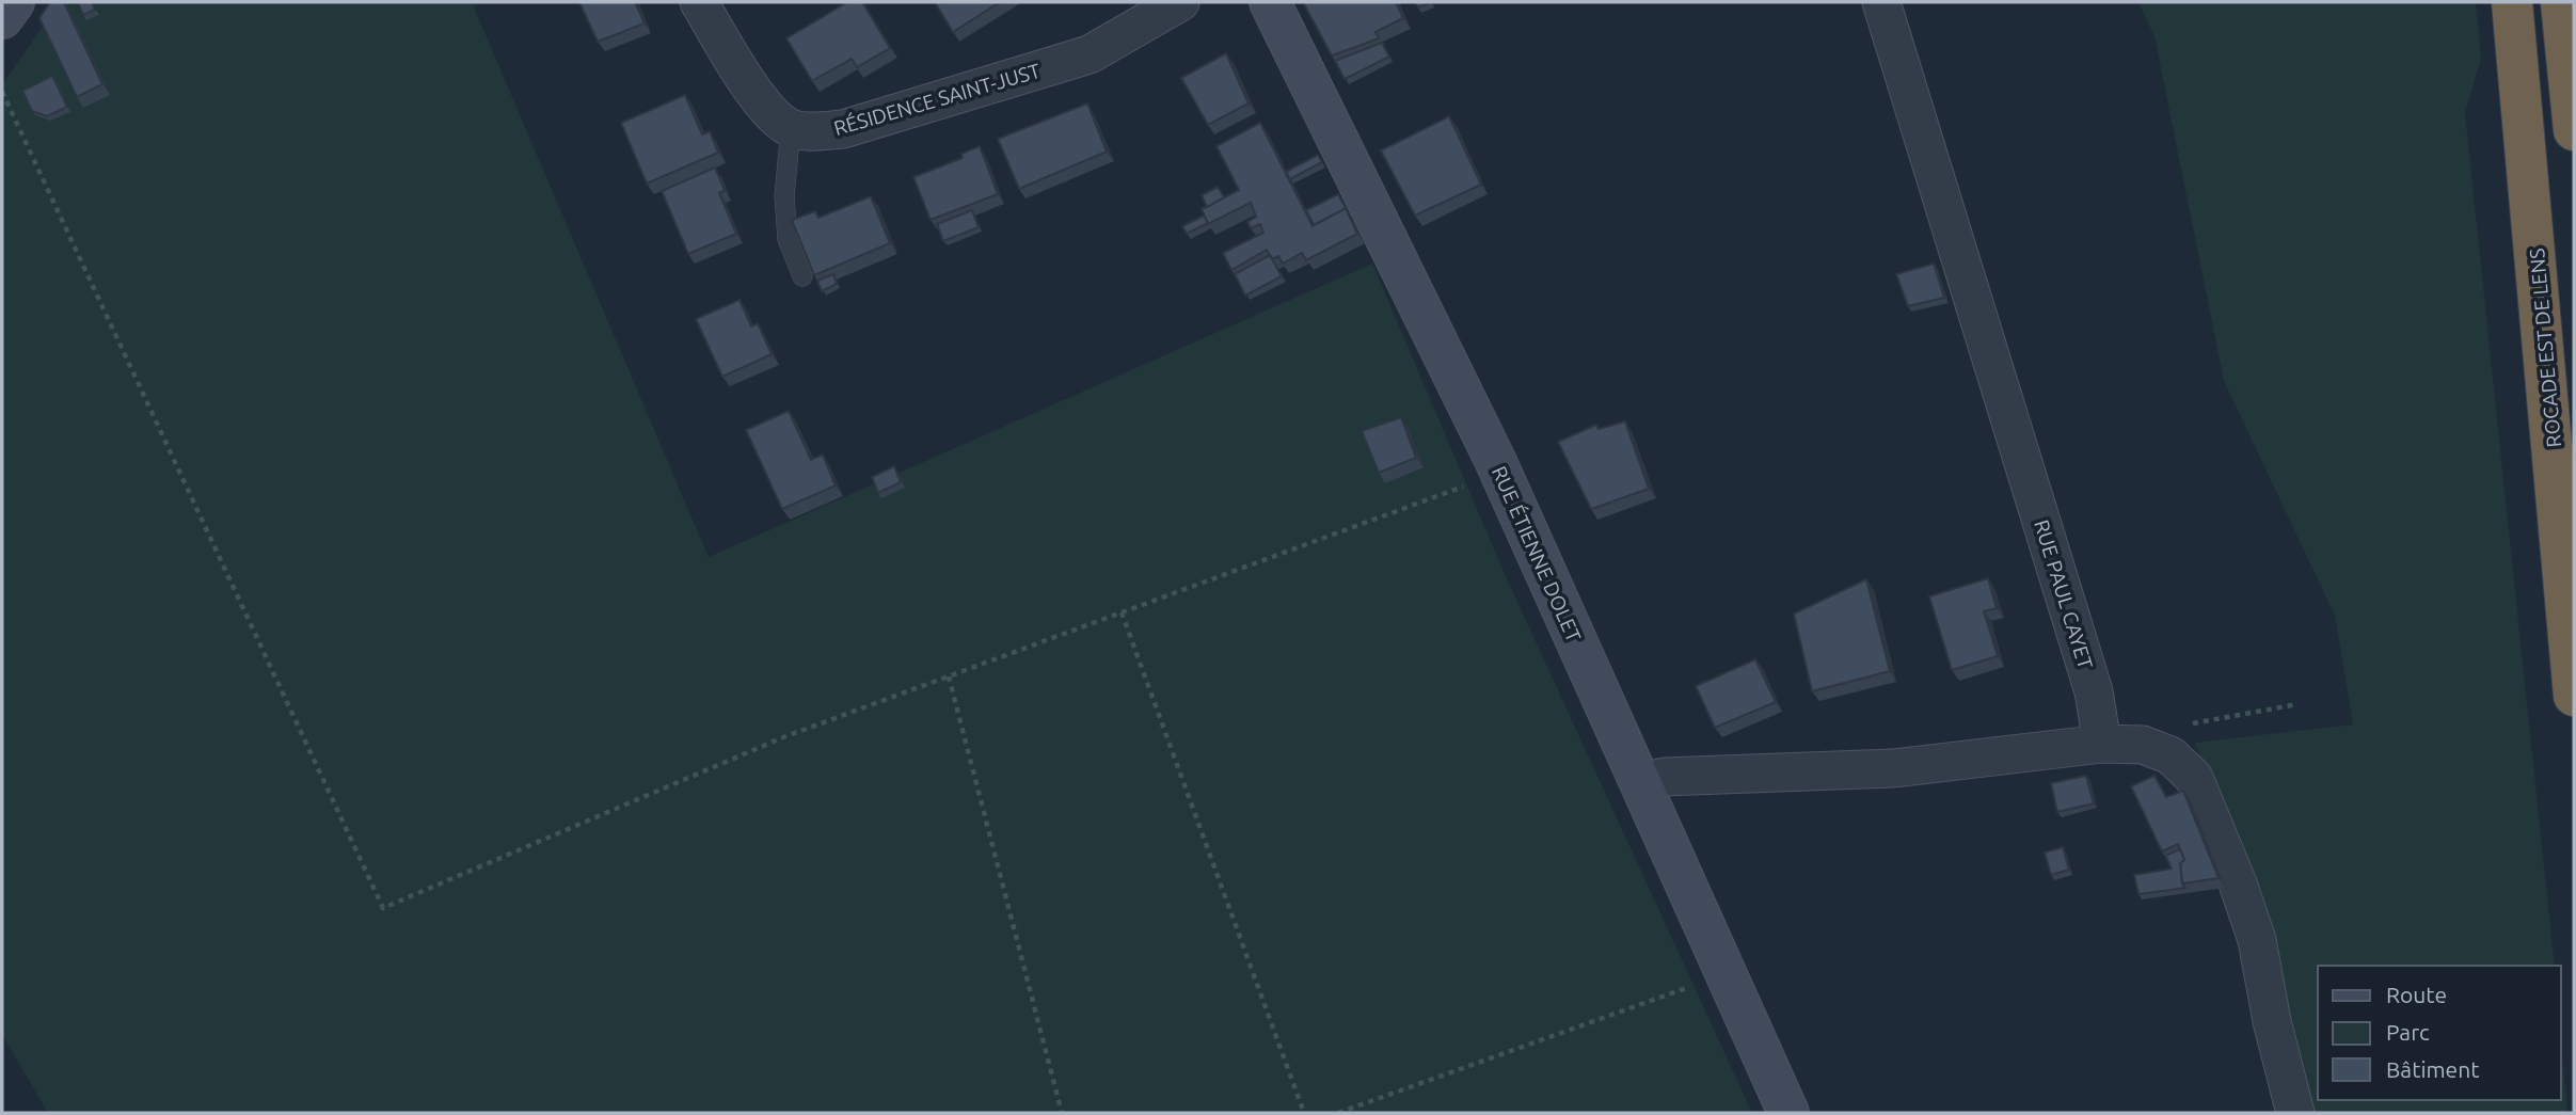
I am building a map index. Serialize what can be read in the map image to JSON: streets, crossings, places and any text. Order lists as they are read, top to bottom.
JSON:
{
  "streets": {
    "highway": ["ROCADE EST DE LENS"],
    "street": ["RÉSIDENCE SAINT-JUST", "RUE ÉTIENNE DOLET", "RUE PAUL CAYET"]
  },
  "legend": ["Route", "Parc", "Bâtiment"]
}
